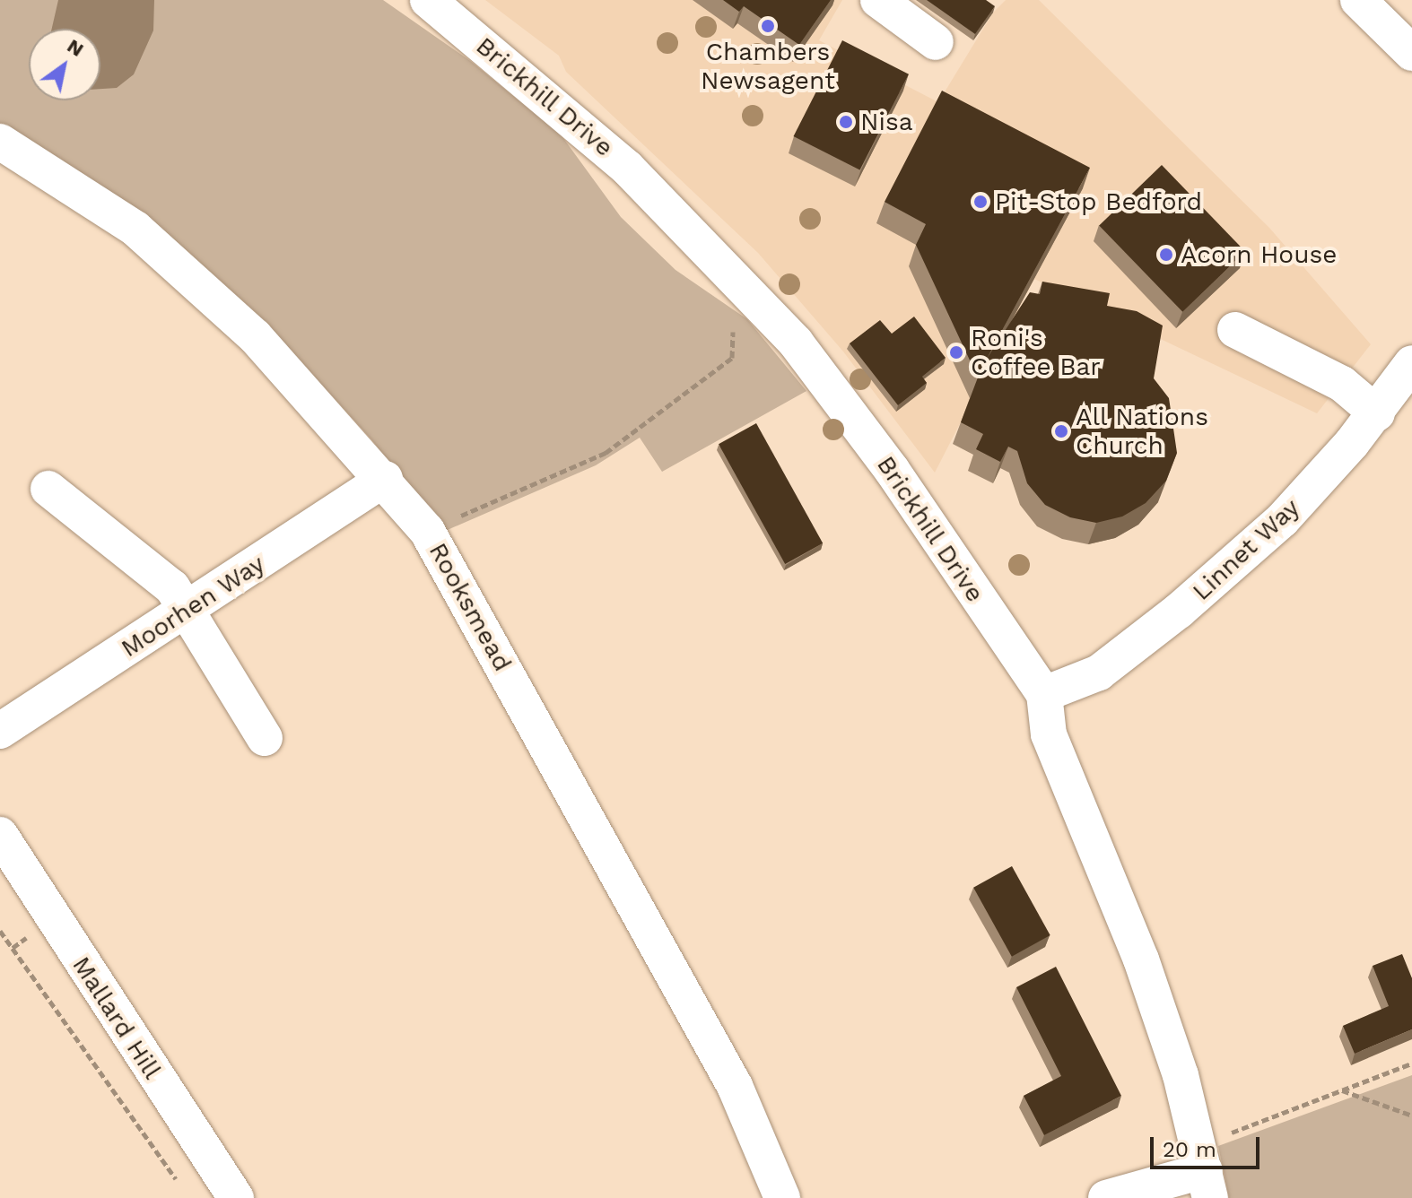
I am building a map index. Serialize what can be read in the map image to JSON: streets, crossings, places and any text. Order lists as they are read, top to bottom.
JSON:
{
  "streets": {
    "street": [
      "Brickhill Drive",
      "Linnet Way",
      "Moorhen Way",
      "Rooksmead",
      "Mallard Hill"
    ]
  },
  "crossings": [
    ["Brickhill Drive", "Linnet Way"],
    ["Moorhen Way", "Rooksmead"]
  ],
  "places": [
    "Chambers Newsagent",
    "Nisa",
    "Pit-Stop Bedford",
    "Acorn House",
    "Roni's Coffee Bar",
    "All Nations Church"
  ],
  "scale_bar": "20 m",
  "north": "top right"
}
